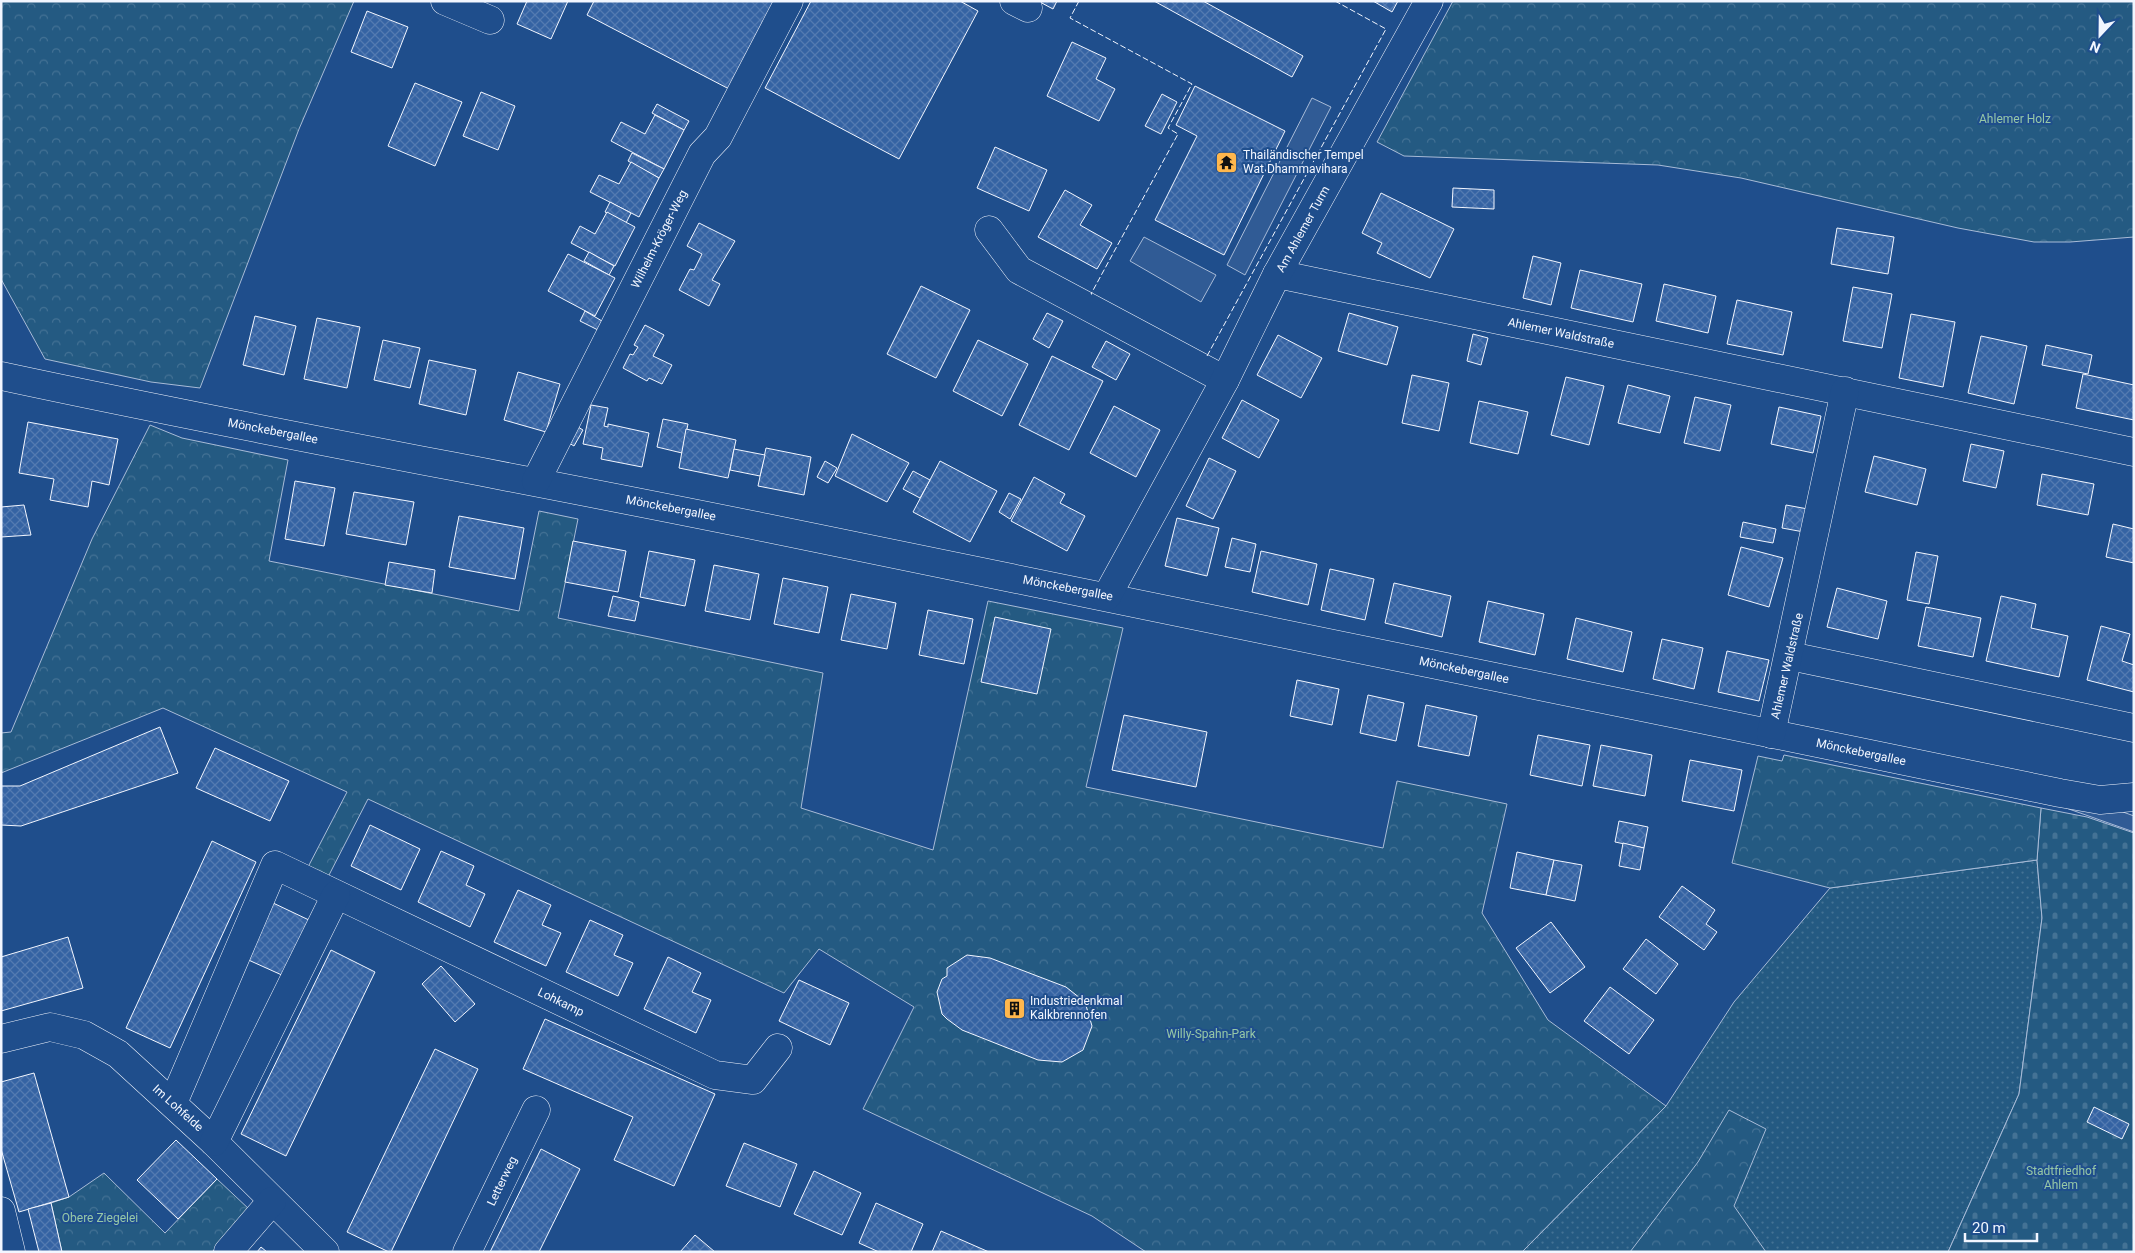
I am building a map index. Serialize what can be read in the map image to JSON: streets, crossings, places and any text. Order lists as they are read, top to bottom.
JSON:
{
  "streets": {
    "street": [
      "Am Ahlemer Turm",
      "Wilhelm-Kröger-Weg",
      "Ahlemer Waldstraße",
      "Mönckebergallee",
      "Lohkamp",
      "Im Lohfelde",
      "Letterweg"
    ]
  },
  "crossings": [
    ["Am Ahlemer Turm", "Ahlemer Waldstraße"],
    ["Am Ahlemer Turm", "Mönckebergallee"],
    ["Wilhelm-Kröger-Weg", "Mönckebergallee"],
    ["Ahlemer Waldstraße", "Mönckebergallee"],
    ["Lohkamp", "Im Lohfelde"]
  ],
  "parks": [
    "Ahlemer Holz",
    "Willy-Spahn-Park",
    "Stadtfriedhof Ahlem",
    "Obere Ziegelei"
  ],
  "places": {
    "temple": ["Thailändischer Tempel Wat Dhammavihara"],
    "building": ["Industriedenkmal Kalkbrennofen"]
  },
  "scale_bar": "20 m",
  "north": "bottom"
}
